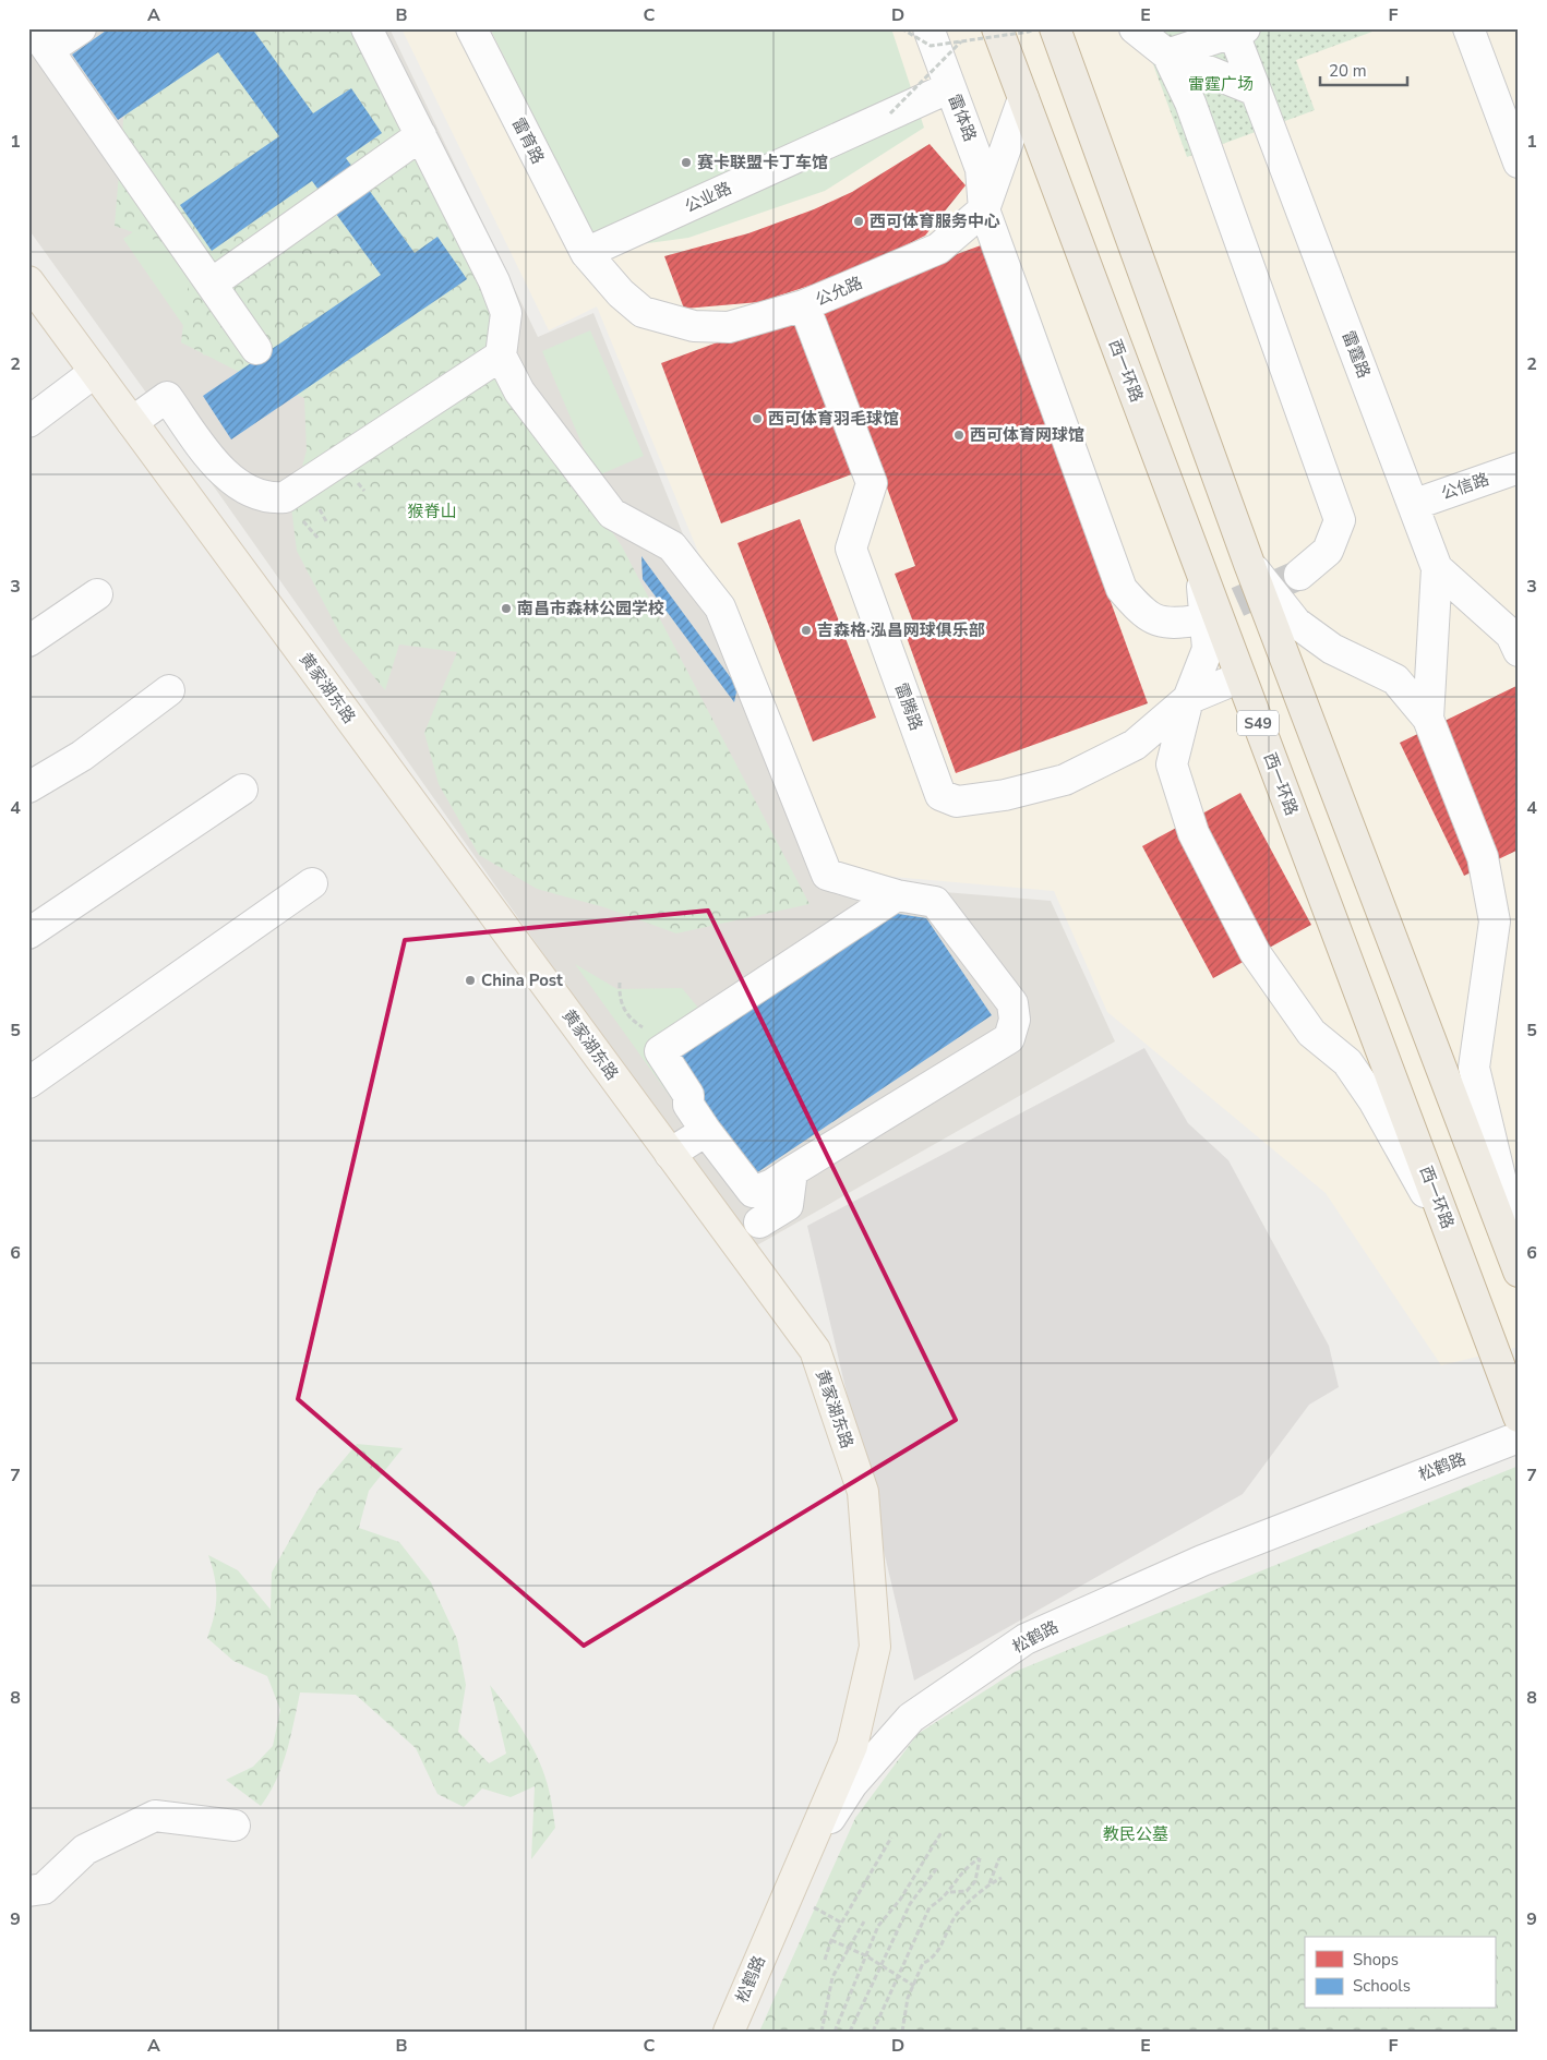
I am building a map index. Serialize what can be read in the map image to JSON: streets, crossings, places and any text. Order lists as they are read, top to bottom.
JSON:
{
  "streets": {
    "highway": ["西一环路", "S49"],
    "main road": ["黄家湖东路", "松鹤路"],
    "street": [
      "雷体路",
      "雷育路",
      "公业路",
      "公允路",
      "雷霆路",
      "公信路",
      "雷腾路"
    ]
  },
  "crossings": [
    ["雷体路", "公业路"],
    ["雷体路", "公允路"],
    ["雷育路", "公业路"],
    ["雷育路", "公允路"],
    ["公业路", "公允路"],
    ["公允路", "西一环路"],
    ["公允路", "雷腾路"],
    ["雷霆路", "公信路"],
    ["西一环路", "雷腾路"],
    ["西一环路", "松鹤路"],
    ["黄家湖东路", "松鹤路"]
  ],
  "parks": ["雷霆广场", "猴脊山", "教民公墓"],
  "places": [
    "赛卡联盟卡丁车馆",
    "西可体育服务中心",
    "西可体育羽毛球馆",
    "西可体育网球馆",
    "南昌市森林公园学校",
    "吉森格·泓昌网球俱乐部",
    "China Post"
  ],
  "legend": ["Shops", "Schools"],
  "scale_bar": "20 m",
  "grid": {
    "columns": [
      "A",
      "B",
      "C",
      "D",
      "E",
      "F"
    ],
    "rows": [
      "1",
      "2",
      "3",
      "4",
      "5",
      "6",
      "7",
      "8",
      "9"
    ]
  }
}
